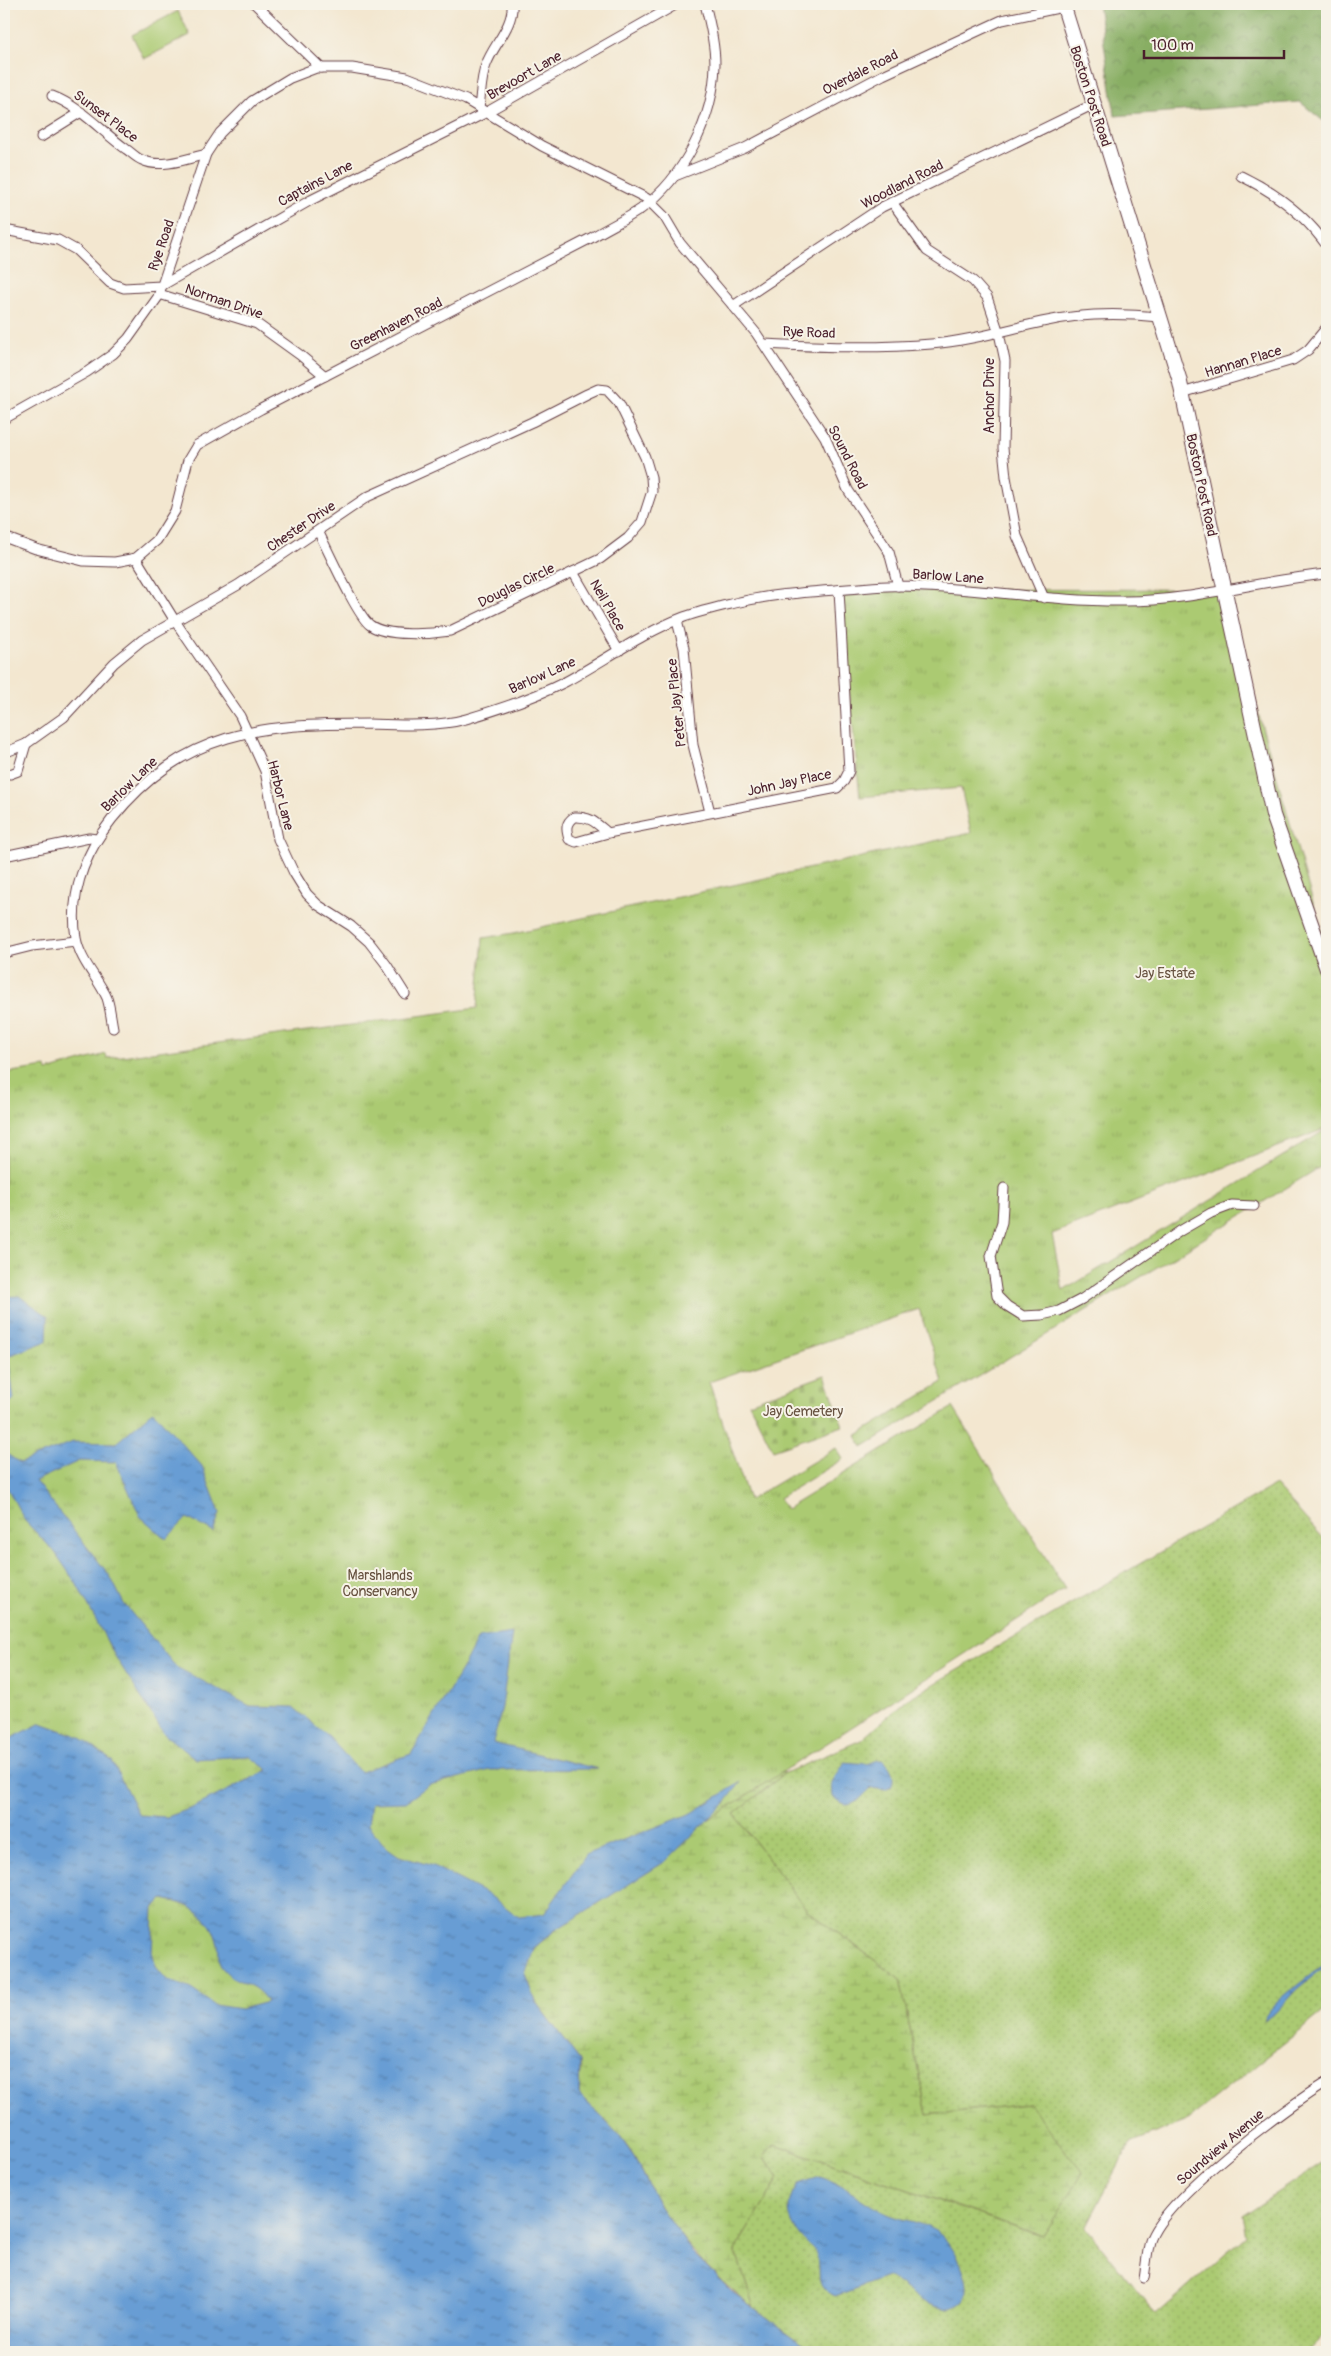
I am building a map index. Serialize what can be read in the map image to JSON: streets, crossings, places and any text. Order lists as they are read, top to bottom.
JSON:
{
  "streets": {
    "main road": ["Boston Post Road"],
    "street": [
      "Overdale Road",
      "Brevoort Lane",
      "Sunset Place",
      "Captains Lane",
      "Woodland Road",
      "Rye Road",
      "Norman Drive",
      "Greenhaven Road",
      "Hannan Place",
      "Anchor Drive",
      "Sound Road",
      "Chester Drive",
      "Barlow Lane",
      "Douglas Circle",
      "Neil Place",
      "Peter Jay Place",
      "John Jay Place",
      "Harbor Lane",
      "Soundview Avenue"
    ]
  },
  "crossings": [
    ["Overdale Road", "Boston Post Road"],
    ["Overdale Road", "Greenhaven Road"],
    ["Brevoort Lane", "Captains Lane"],
    ["Brevoort Lane", "Rye Road"],
    ["Boston Post Road", "Woodland Road"],
    ["Boston Post Road", "Rye Road"],
    ["Boston Post Road", "Hannan Place"],
    ["Boston Post Road", "Barlow Lane"],
    ["Sunset Place", "Rye Road"],
    ["Captains Lane", "Rye Road"],
    ["Captains Lane", "Norman Drive"],
    ["Woodland Road", "Rye Road"],
    ["Woodland Road", "Anchor Drive"],
    ["Rye Road", "Norman Drive"],
    ["Rye Road", "Greenhaven Road"],
    ["Rye Road", "Anchor Drive"],
    ["Rye Road", "Sound Road"],
    ["Norman Drive", "Greenhaven Road"],
    ["Greenhaven Road", "Harbor Lane"],
    ["Anchor Drive", "Barlow Lane"],
    ["Sound Road", "Barlow Lane"],
    ["Chester Drive", "Douglas Circle"],
    ["Chester Drive", "Harbor Lane"],
    ["Barlow Lane", "Neil Place"],
    ["Barlow Lane", "Peter Jay Place"],
    ["Barlow Lane", "John Jay Place"],
    ["Barlow Lane", "Harbor Lane"],
    ["Douglas Circle", "Neil Place"],
    ["Peter Jay Place", "John Jay Place"]
  ],
  "parks": ["Jay Estate", "Jay Cemetery", "Marshlands Conservancy"],
  "scale_bar": "100 m"
}
